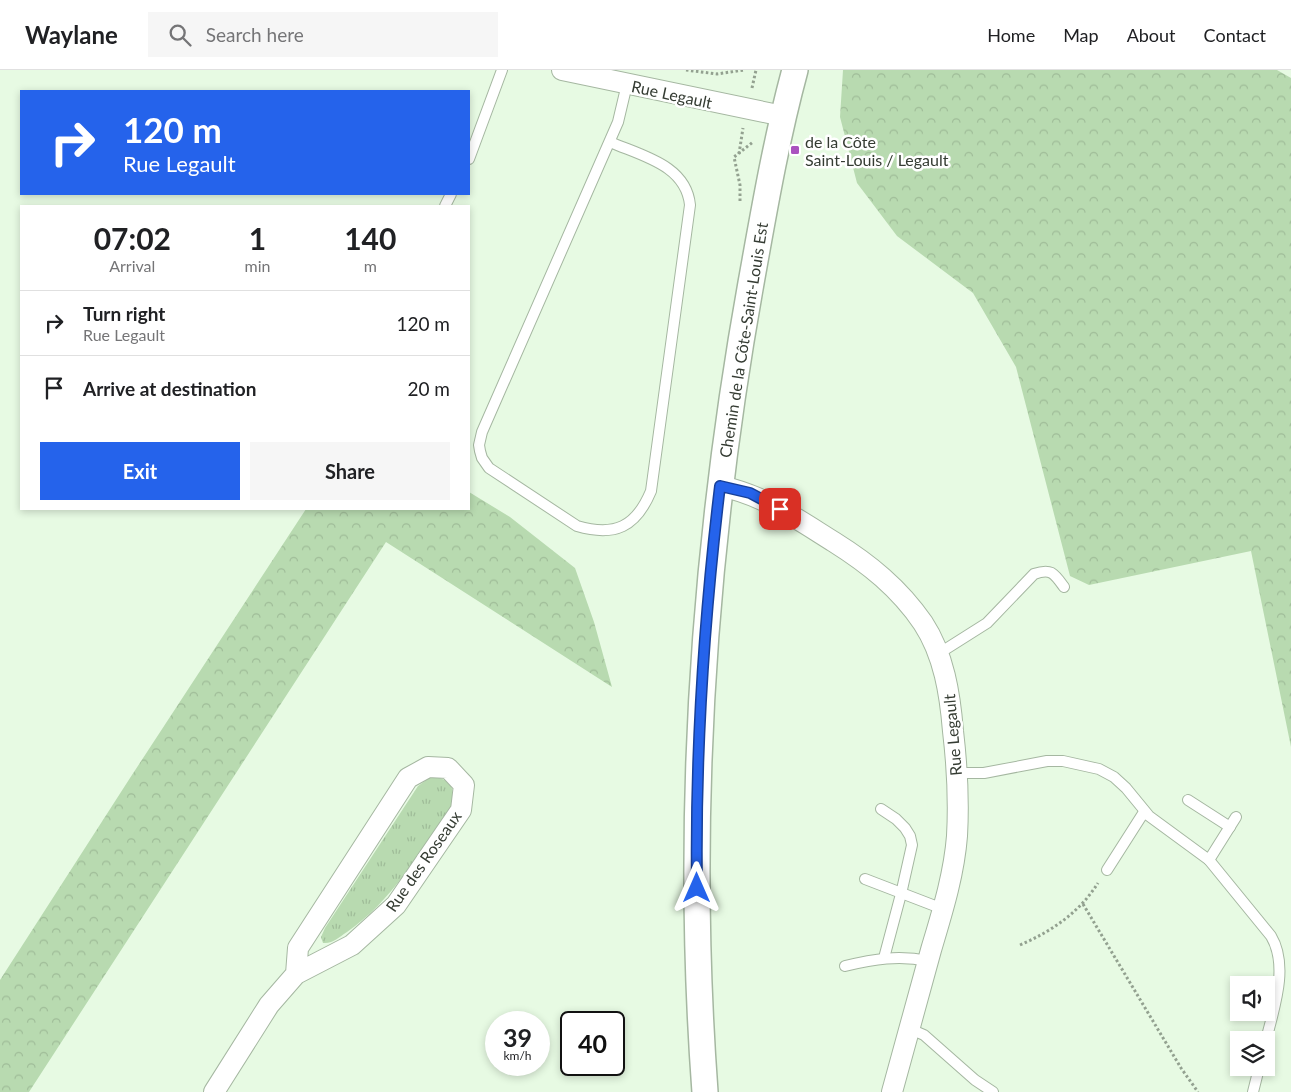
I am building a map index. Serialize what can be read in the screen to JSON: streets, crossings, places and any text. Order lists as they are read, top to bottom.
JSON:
{
  "streets": {
    "street": ["Rue Legault", "Chemin de la Côte-Saint-Louis Est", "Rue des Roseaux"]
  },
  "crossings": [
    ["Rue Legault", "Chemin de la Côte-Saint-Louis Est"]
  ],
  "places": {
    "transit": ["de la Côte Saint-Louis / Legault"]
  },
  "page": {
    "header": "Waylane",
    "search": "Search here",
    "nav": [
      "Home",
      "Map",
      "About",
      "Contact"
    ],
    "turn": ["120 m", "Rue Legault"],
    "eta": [
      "07:02",
      "Arrival",
      "1",
      "min",
      "140",
      "m"
    ],
    "list": [
      {
        "name": "Turn right",
        "note": "Rue Legault",
        "value": "120 m"
      },
      {
        "name": "Arrive at destination",
        "value": "20 m"
      }
    ],
    "buttons": ["Exit", "Share"],
    "speed": "39 km/h",
    "limit": "40"
  }
}
